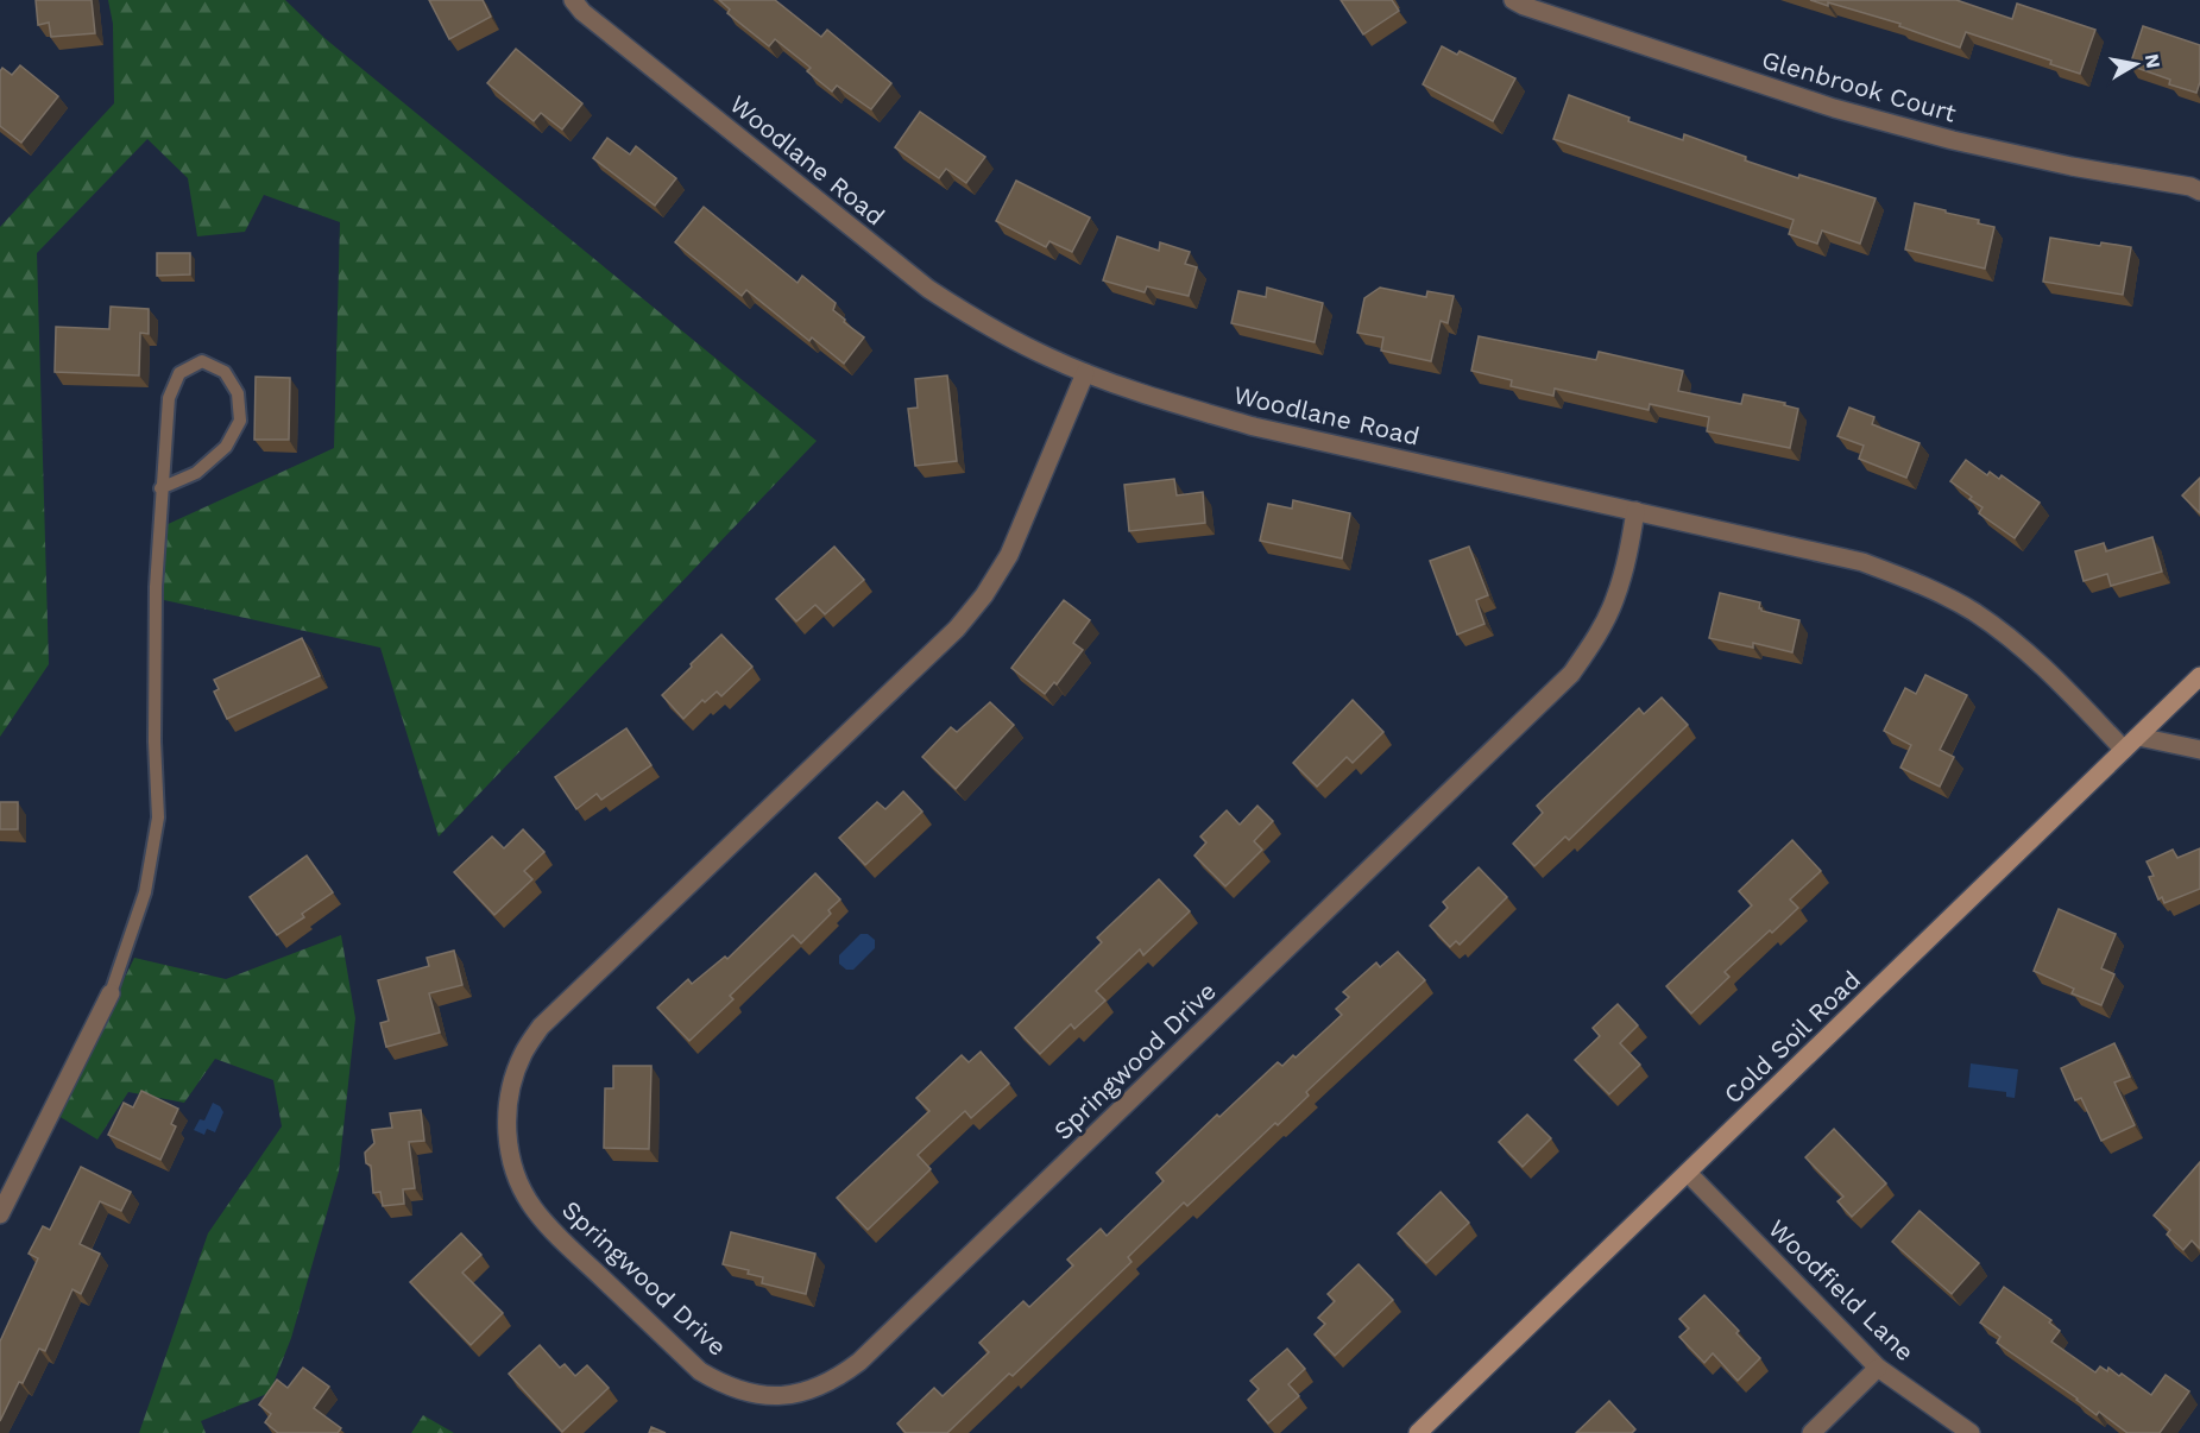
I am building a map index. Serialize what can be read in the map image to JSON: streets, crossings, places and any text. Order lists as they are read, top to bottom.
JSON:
{
  "streets": {
    "street": [
      "Glenbrook Court",
      "Woodlane Road",
      "Cold Soil Road",
      "Springwood Drive",
      "Woodfield Lane"
    ]
  },
  "crossings": [
    ["Woodlane Road", "Cold Soil Road"],
    ["Woodlane Road", "Springwood Drive"],
    ["Cold Soil Road", "Woodfield Lane"]
  ],
  "north": "right"
}
